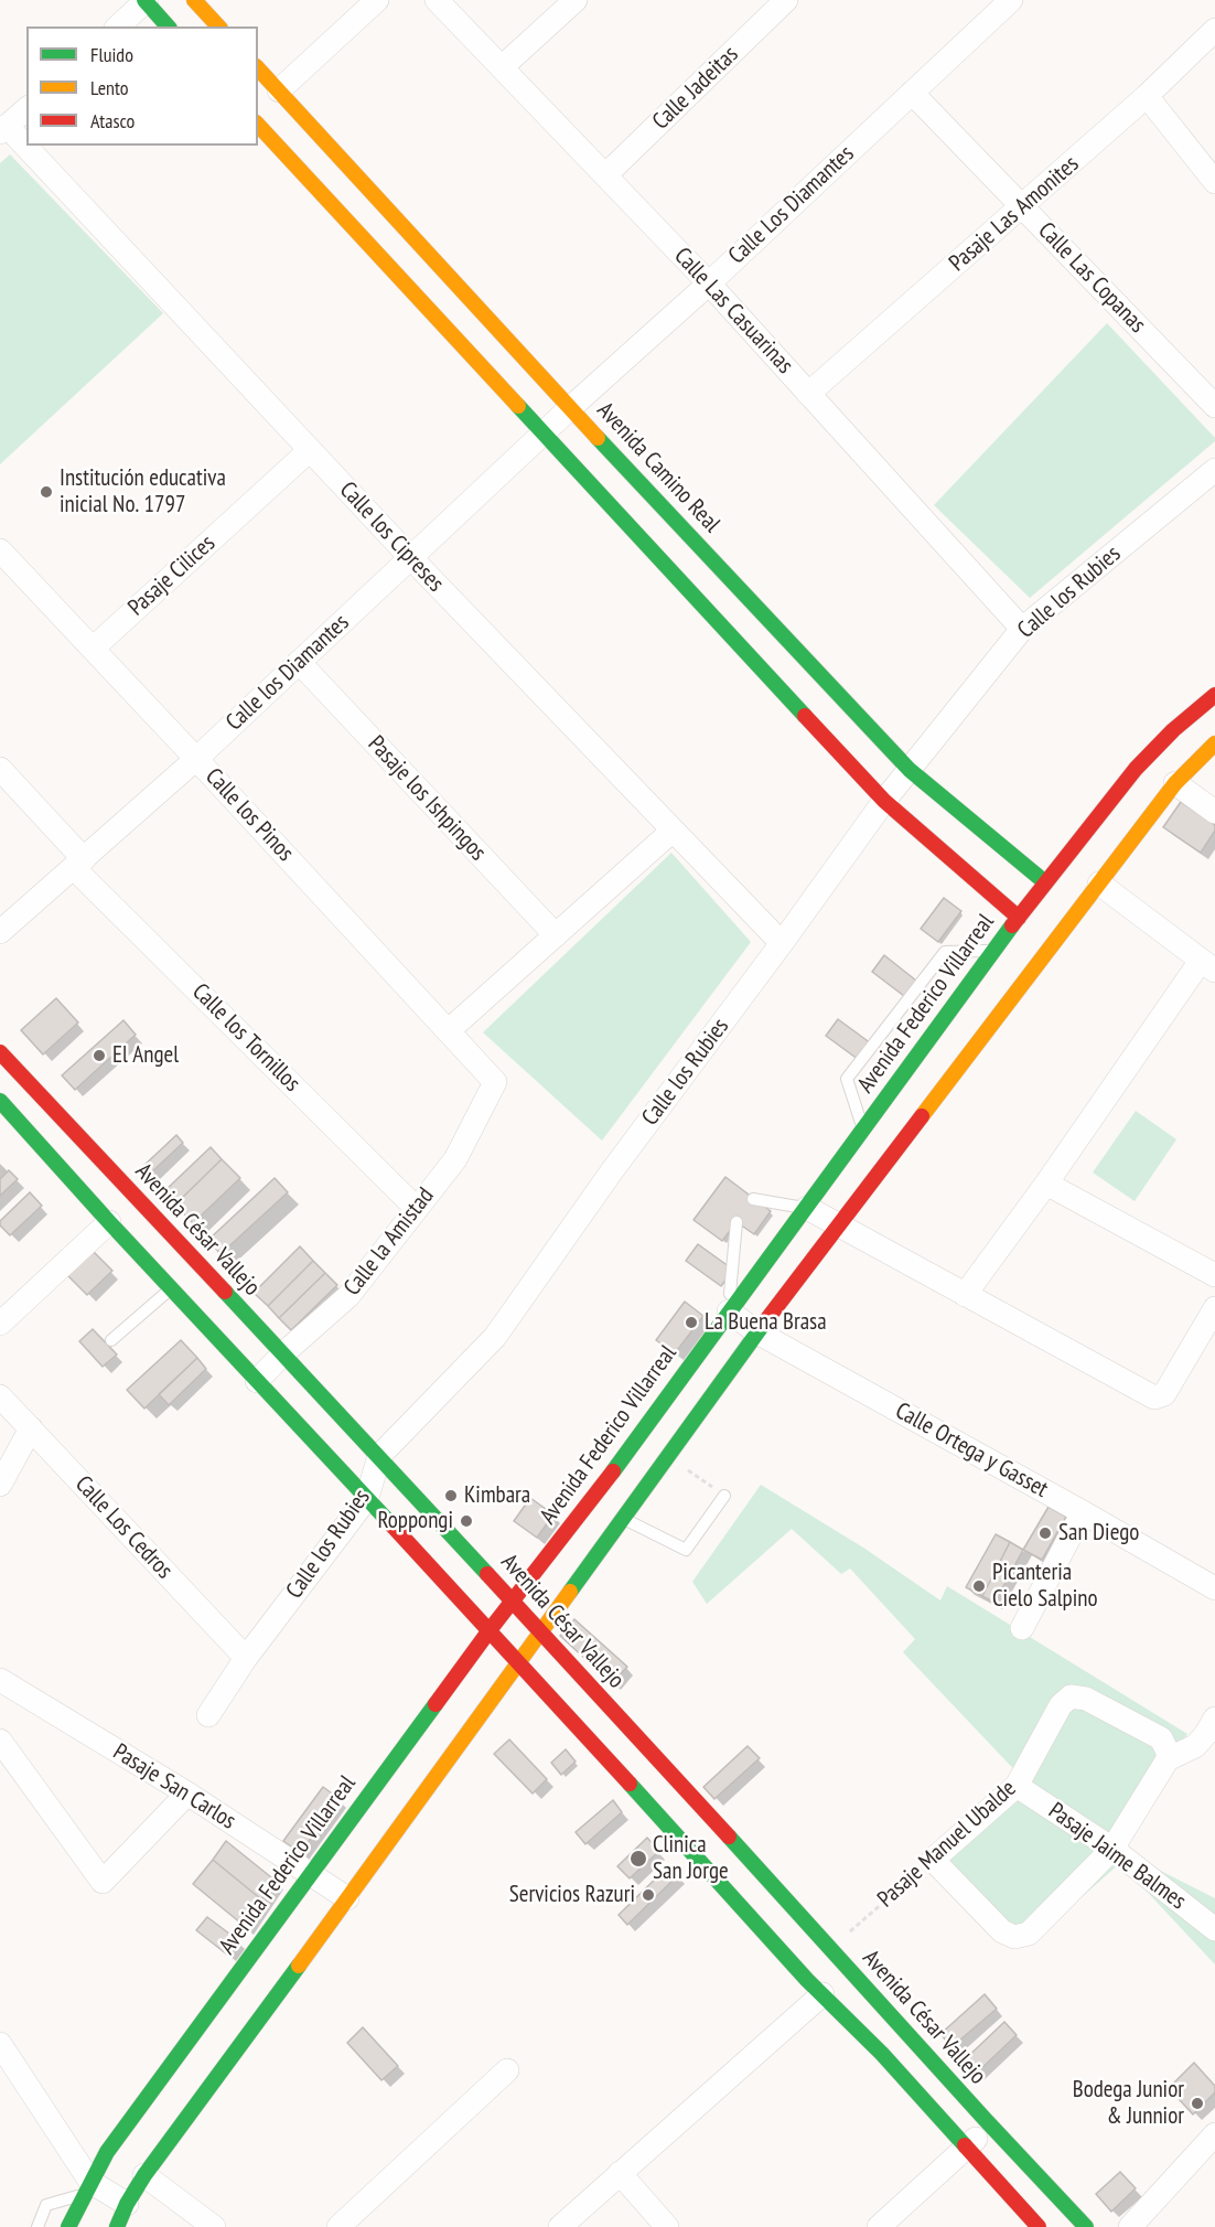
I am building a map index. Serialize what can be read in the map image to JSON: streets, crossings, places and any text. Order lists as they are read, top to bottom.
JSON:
{
  "streets": {
    "main road": ["Avenida Camino Real", "Avenida Federico Villarreal", "Avenida César Vallejo"],
    "street": [
      "Calle Jadeitas",
      "Calle Los Diamantes",
      "Pasaje Las Amonites",
      "Calle Las Copanas",
      "Calle Las Casuarinas",
      "Calle los Cipreses",
      "Pasaje Cilices",
      "Calle los Rubies",
      "Calle los Diamantes",
      "Pasaje los Ishpingos",
      "Calle los Pinos",
      "Calle los Tornillos",
      "Calle la Amistad",
      "Calle Ortega y Gasset",
      "Calle Los Cedros",
      "Pasaje San Carlos",
      "Pasaje Manuel Ubalde",
      "Pasaje Jaime Balmes"
    ]
  },
  "crossings": [
    ["Calle Jadeitas", "Calle Las Casuarinas"],
    ["Calle Los Diamantes", "Calle Las Copanas"],
    ["Calle Los Diamantes", "Calle Las Casuarinas"],
    ["Calle Los Diamantes", "Avenida Camino Real"],
    ["Calle Los Diamantes", "Calle los Diamantes"],
    ["Pasaje Las Amonites", "Calle Las Copanas"],
    ["Pasaje Las Amonites", "Calle Las Casuarinas"],
    ["Calle Las Casuarinas", "Calle los Rubies"],
    ["Avenida Camino Real", "Calle los Rubies"],
    ["Avenida Camino Real", "Calle los Diamantes"],
    ["Avenida Camino Real", "Avenida Federico Villarreal"],
    ["Calle los Cipreses", "Pasaje Cilices"],
    ["Calle los Cipreses", "Calle los Rubies"],
    ["Calle los Cipreses", "Calle los Diamantes"],
    ["Pasaje Cilices", "Calle los Pinos"],
    ["Calle los Rubies", "Avenida César Vallejo"],
    ["Calle los Rubies", "Calle Los Cedros"],
    ["Calle los Diamantes", "Pasaje los Ishpingos"],
    ["Calle los Diamantes", "Calle los Pinos"],
    ["Calle los Diamantes", "Calle los Tornillos"],
    ["Calle los Pinos", "Calle la Amistad"],
    ["Avenida Federico Villarreal", "Avenida César Vallejo"],
    ["Avenida Federico Villarreal", "Calle Ortega y Gasset"],
    ["Avenida Federico Villarreal", "Pasaje San Carlos"],
    ["Calle los Tornillos", "Calle la Amistad"],
    ["Avenida César Vallejo", "Calle la Amistad"],
    ["Avenida César Vallejo", "Pasaje Manuel Ubalde"],
    ["Pasaje Manuel Ubalde", "Pasaje Jaime Balmes"]
  ],
  "places": [
    "Institución educativa inicial No. 1797",
    "El Angel",
    "La Buena Brasa",
    "Kimbara",
    "Roppongi",
    "San Diego",
    "Picanteria Cielo Salpino",
    "Clinica San Jorge",
    "Servicios Razuri",
    "Bodega Junior & Junnior"
  ],
  "legend": ["Fluido", "Lento", "Atasco"]
}
